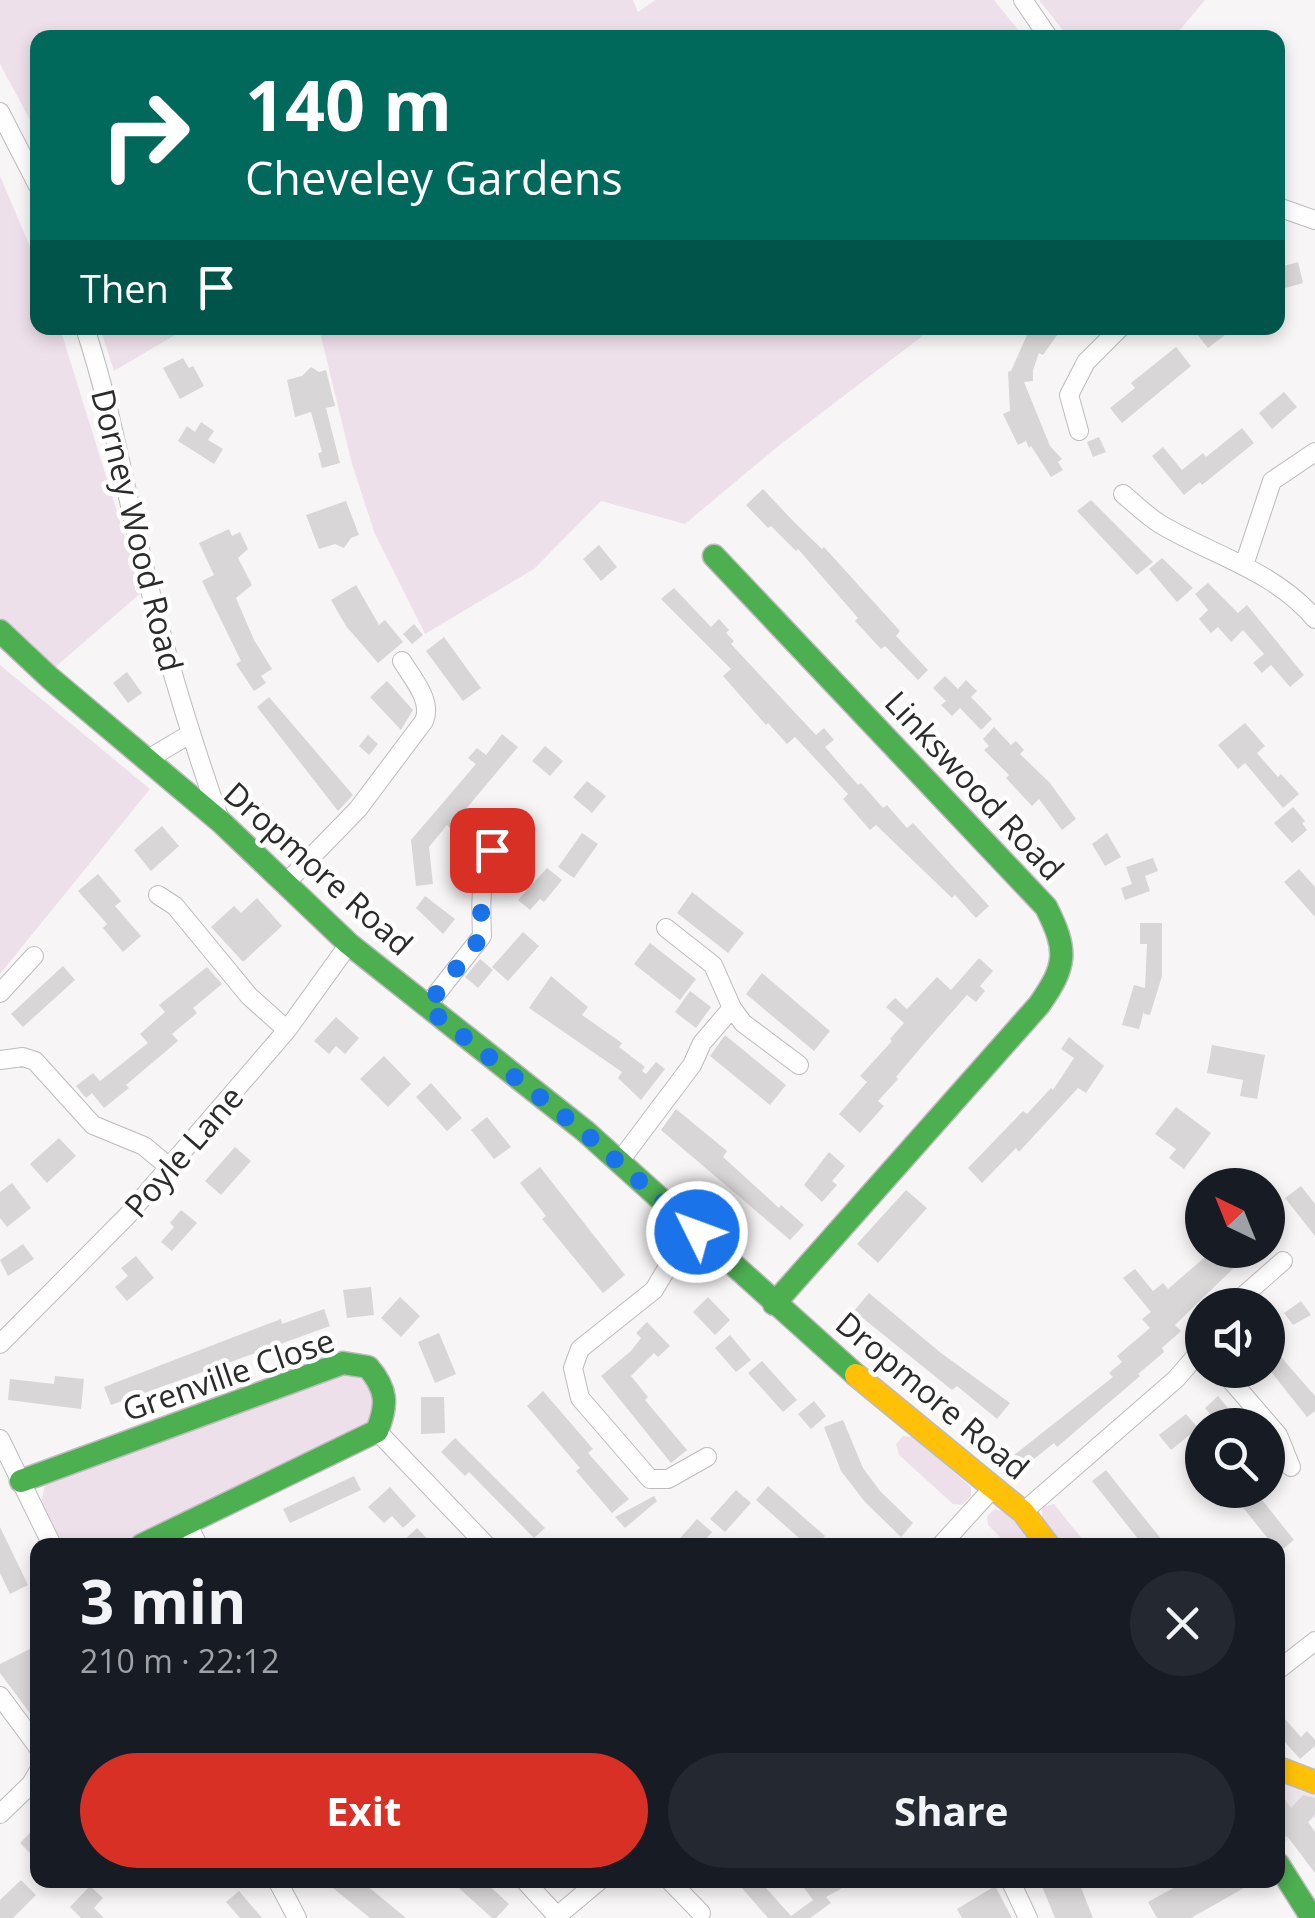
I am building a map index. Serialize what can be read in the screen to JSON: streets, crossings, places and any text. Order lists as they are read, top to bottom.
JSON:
{
  "streets": {
    "street": [
      "Dorney Wood Road",
      "Linkswood Road",
      "Dropmore Road",
      "Poyle Lane",
      "Grenville Close"
    ]
  },
  "crossings": [
    ["Dorney Wood Road", "Dropmore Road"],
    ["Linkswood Road", "Dropmore Road"],
    ["Dropmore Road", "Poyle Lane"]
  ],
  "north": "top left",
  "page": {
    "turn": ["140 m", "Cheveley Gardens"],
    "then": "Then",
    "heading": ["3 min", "210 m · 22:12"],
    "buttons": ["Exit", "Share"]
  }
}
